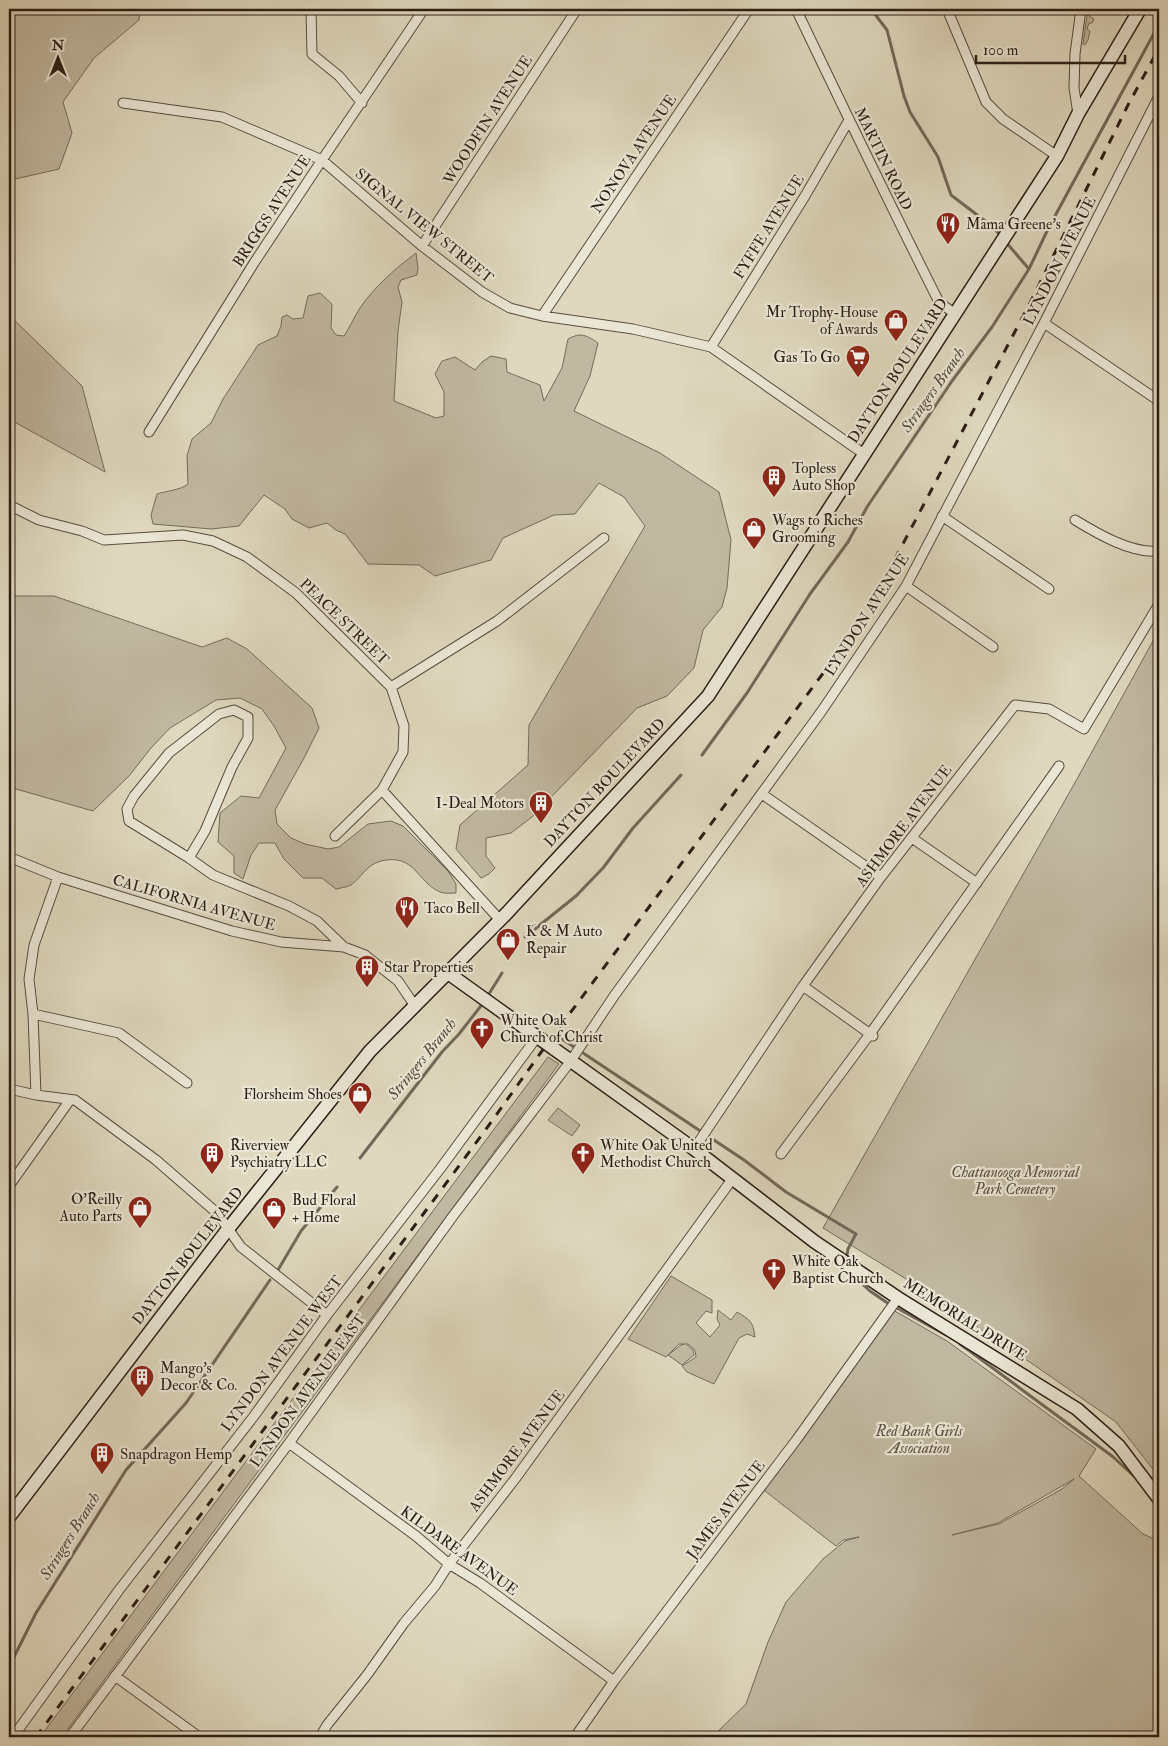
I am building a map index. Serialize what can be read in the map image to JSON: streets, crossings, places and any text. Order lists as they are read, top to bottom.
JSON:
{
  "streets": {
    "main road": ["DAYTON BOULEVARD", "MEMORIAL DRIVE"],
    "street": [
      "WOODFIN AVENUE",
      "NONOVA AVENUE",
      "MARTIN ROAD",
      "BRIGGS AVENUE",
      "SIGNAL VIEW STREET",
      "FYFFE AVENUE",
      "LYNDON AVENUE",
      "PEACE STREET",
      "ASHMORE AVENUE",
      "CALIFORNIA AVENUE",
      "LYNDON AVENUE WEST",
      "LYNDON AVENUE EAST",
      "JAMES AVENUE",
      "KILDARE AVENUE"
    ]
  },
  "crossings": [
    ["WOODFIN AVENUE", "SIGNAL VIEW STREET"],
    ["NONOVA AVENUE", "SIGNAL VIEW STREET"],
    ["MARTIN ROAD", "FYFFE AVENUE"],
    ["MARTIN ROAD", "DAYTON BOULEVARD"],
    ["BRIGGS AVENUE", "SIGNAL VIEW STREET"],
    ["SIGNAL VIEW STREET", "FYFFE AVENUE"],
    ["SIGNAL VIEW STREET", "DAYTON BOULEVARD"],
    ["LYNDON AVENUE", "MEMORIAL DRIVE"],
    ["LYNDON AVENUE", "LYNDON AVENUE EAST"],
    ["DAYTON BOULEVARD", "CALIFORNIA AVENUE"],
    ["DAYTON BOULEVARD", "MEMORIAL DRIVE"],
    ["ASHMORE AVENUE", "MEMORIAL DRIVE"],
    ["ASHMORE AVENUE", "KILDARE AVENUE"],
    ["MEMORIAL DRIVE", "LYNDON AVENUE WEST"],
    ["MEMORIAL DRIVE", "LYNDON AVENUE EAST"],
    ["MEMORIAL DRIVE", "JAMES AVENUE"],
    ["LYNDON AVENUE EAST", "KILDARE AVENUE"],
    ["JAMES AVENUE", "KILDARE AVENUE"]
  ],
  "water": ["Stringers Branch"],
  "parks": ["Chattanooga Memorial Park Cemetery", "Red Bank Girls Association"],
  "places": {
    "restaurant": ["Mama Greene's", "Taco Bell"],
    "shop": [
      "Mr Trophy-House of Awards",
      "Wags to Riches Grooming",
      "K & M Auto Repair",
      "Florsheim Shoes",
      "O'Reilly Auto Parts",
      "Bud Floral + Home"
    ],
    "supermarket": ["Gas To Go"],
    "building": [
      "Topless Auto Shop",
      "I-Deal Motors",
      "Star Properties",
      "Riverview Psychiatry LLC",
      "Mango's Decor & Co.",
      "Snapdragon Hemp"
    ],
    "church": ["White Oak Church of Christ", "White Oak United Methodist Church", "White Oak Baptist Church"]
  },
  "scale_bar": "100 m",
  "north": "top"
}
